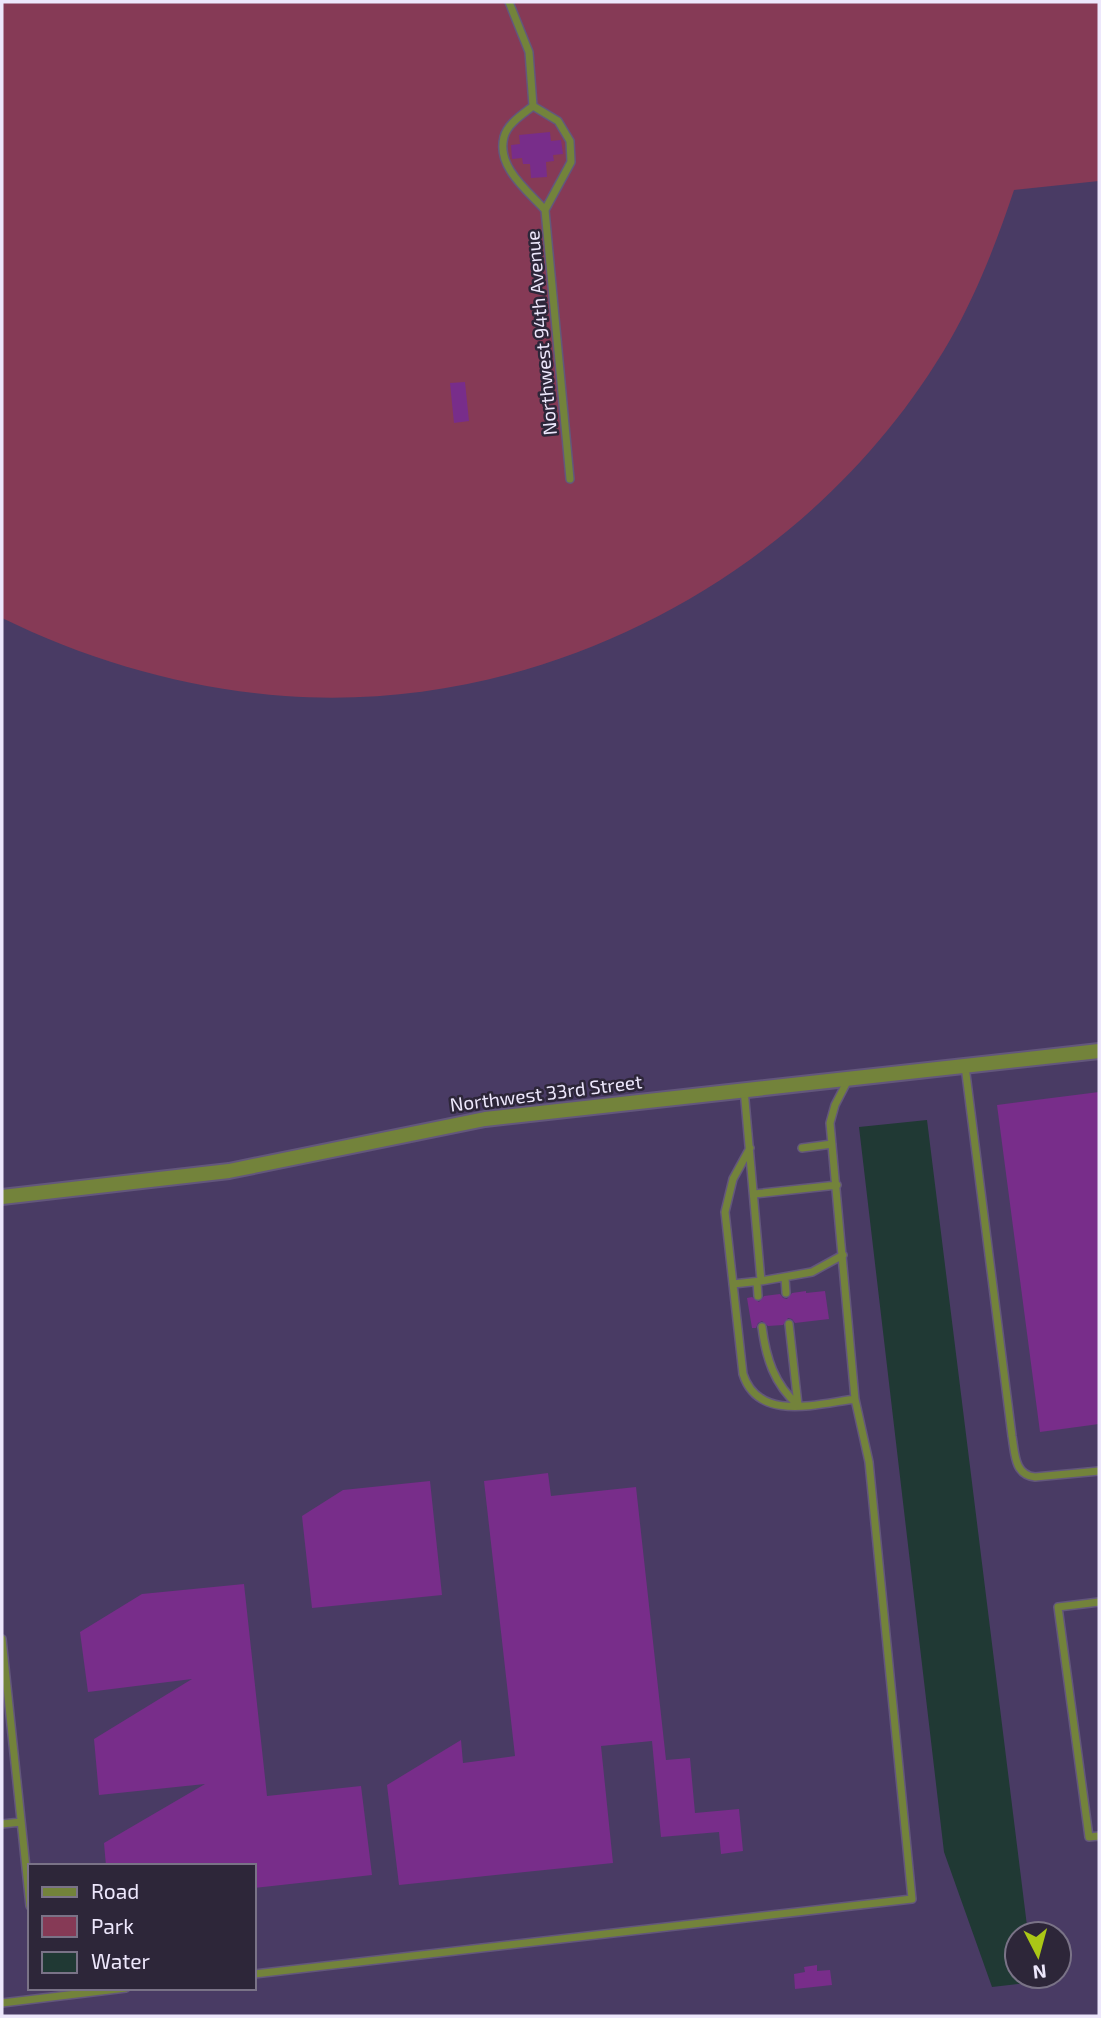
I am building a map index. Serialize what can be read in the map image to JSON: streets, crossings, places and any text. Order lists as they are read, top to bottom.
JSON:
{
  "streets": {
    "street": ["Northwest 33rd Street"],
    "lane": ["Northwest 94th Avenue"]
  },
  "legend": ["Road", "Park", "Water"],
  "north": "bottom"
}
